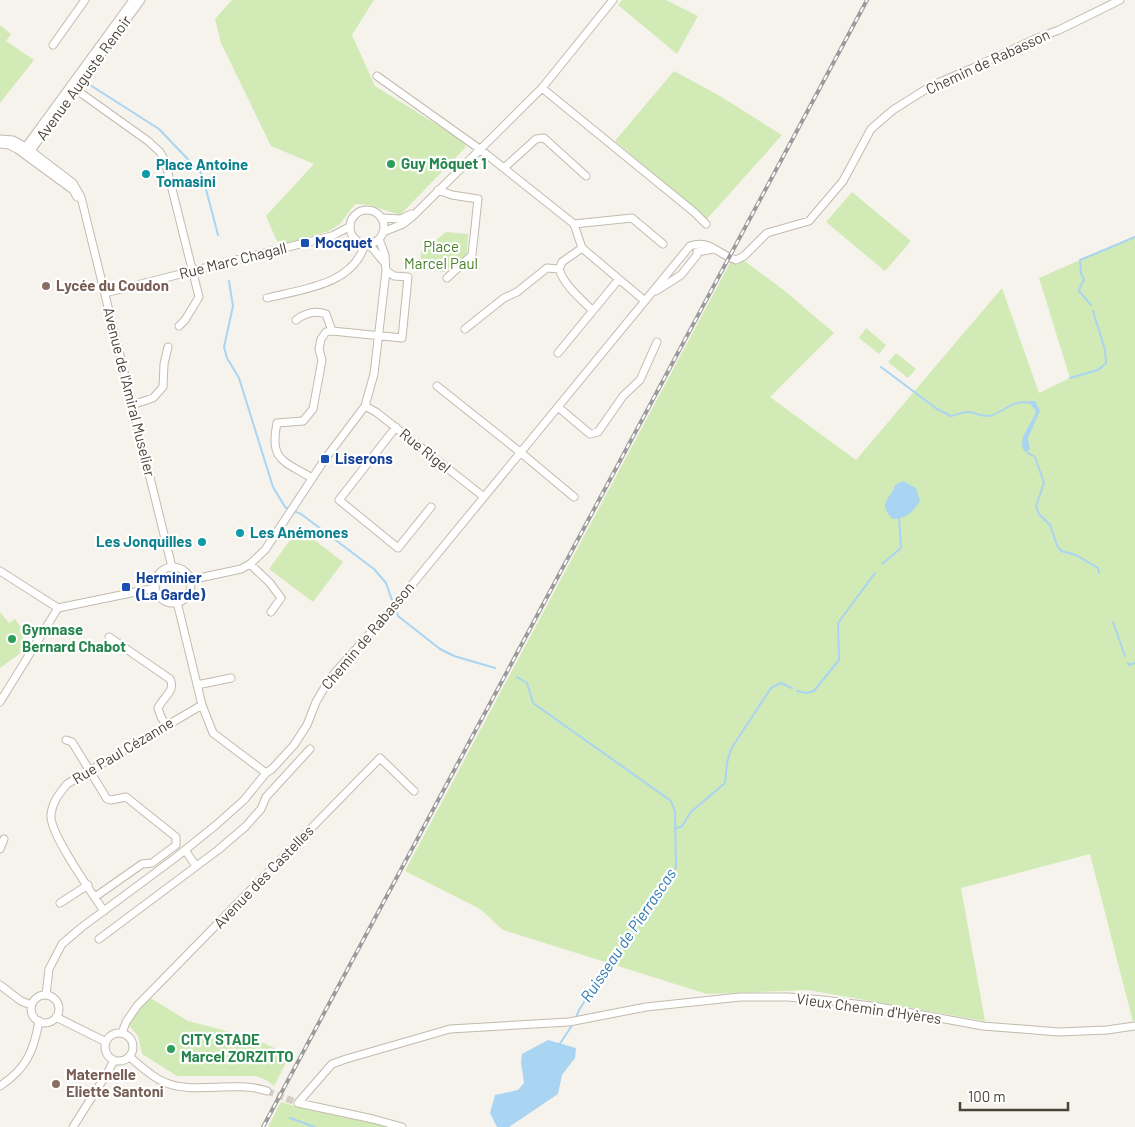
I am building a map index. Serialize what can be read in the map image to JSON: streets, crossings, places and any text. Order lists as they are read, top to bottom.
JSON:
{
  "streets": {
    "street": [
      "Chemin de Rabasson",
      "Avenue Auguste Renoir",
      "Rue Marc Chagall",
      "Avenue de l'Amiral Muselier",
      "Rue Rigel",
      "Rue Paul Cézanne",
      "Avenue des Castelles",
      "Vieux Chemin d'Hyères"
    ]
  },
  "crossings": [
    ["Chemin de Rabasson", "Rue Rigel"],
    ["Chemin de Rabasson", "Rue Paul Cézanne"],
    ["Avenue Auguste Renoir", "Avenue de l'Amiral Muselier"],
    ["Rue Marc Chagall", "Avenue de l'Amiral Muselier"]
  ],
  "water": ["Ruisseau de Pierrascas"],
  "parks": ["Place Marcel Paul"],
  "places": {
    "other": [
      "Guy Môquet 1",
      "Place Antoine Tomasini",
      "Lycée du Coudon",
      "Les Anémones",
      "Les Jonquilles",
      "Gymnase Bernard Chabot",
      "CITY STADE Marcel ZORZITTO",
      "Maternelle Eliette Santoni"
    ],
    "transit": ["Mocquet", "Liserons", "Herminier (La Garde)"]
  },
  "scale_bar": "100 m"
}
